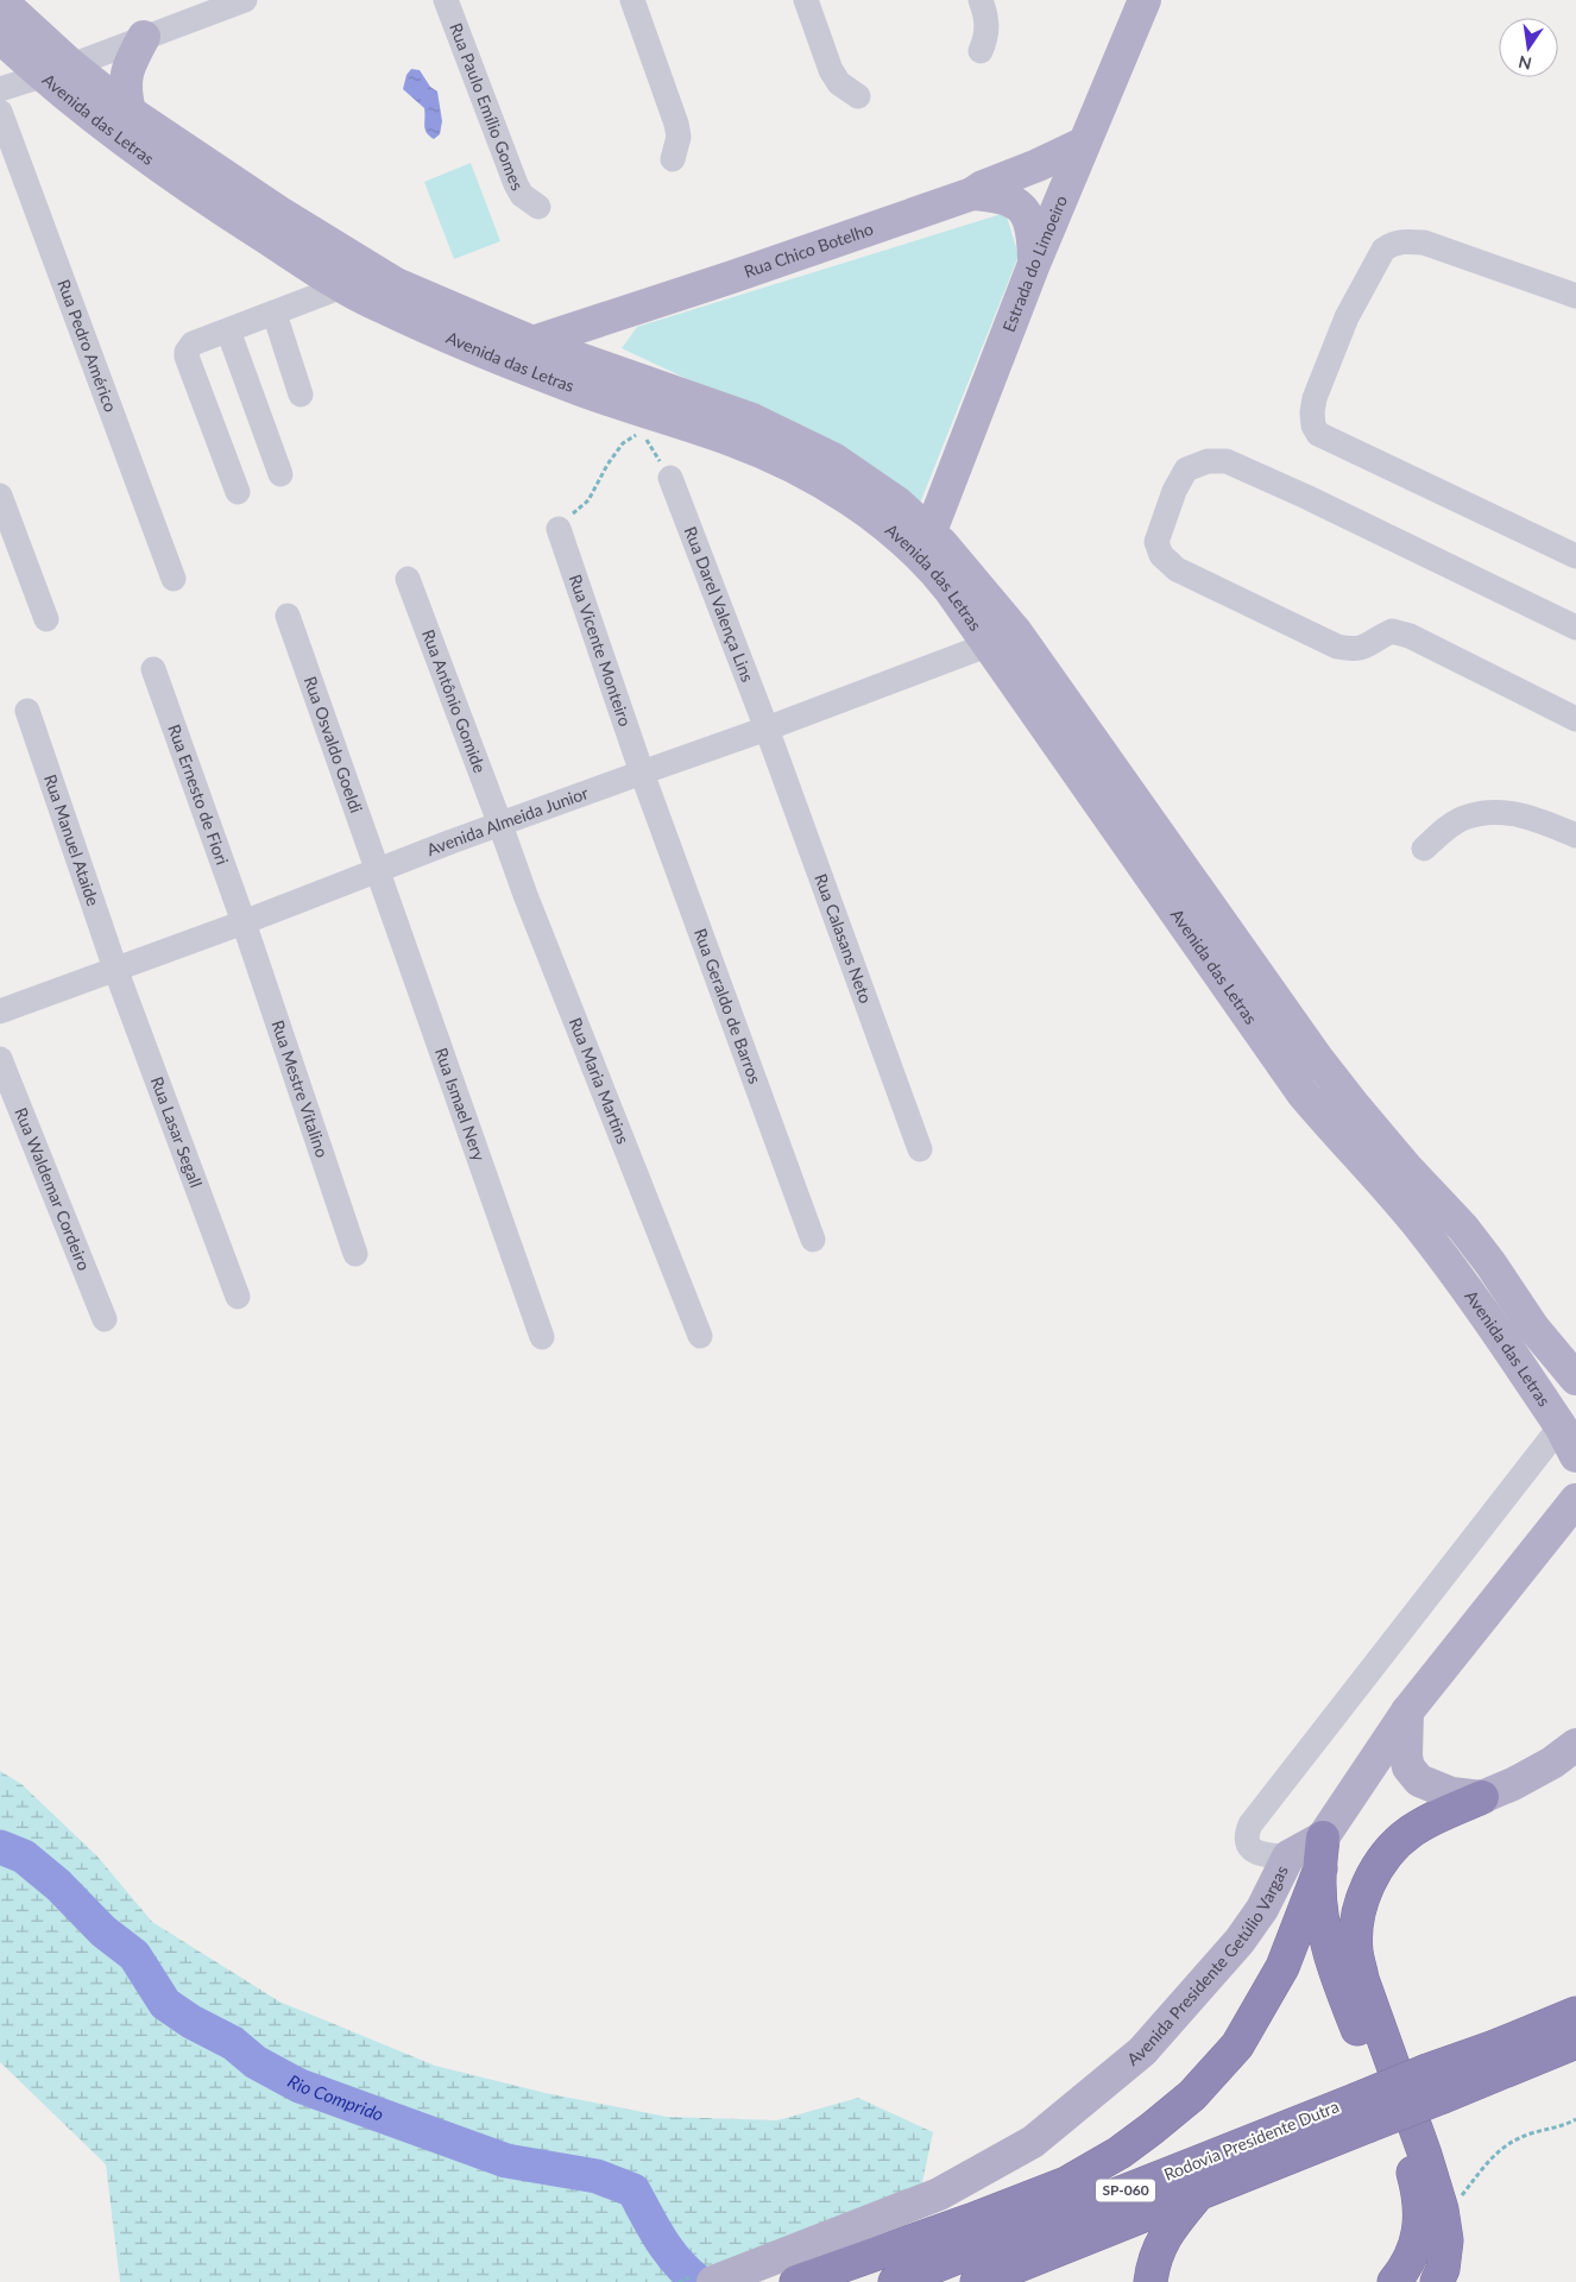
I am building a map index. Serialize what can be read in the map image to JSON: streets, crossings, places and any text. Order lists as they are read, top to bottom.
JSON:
{
  "streets": {
    "highway": ["Rodovia Presidente Dutra", "SP-060"],
    "main road": [
      "Avenida das Letras",
      "Rua Chico Botelho",
      "Estrada do Limoeiro",
      "Avenida Presidente Getúlio Vargas"
    ],
    "street": [
      "Rua Paulo Emílio Gomes",
      "Rua Pedro Américo",
      "Rua Darel Valença Lins",
      "Rua Vicente Monteiro",
      "Rua Antônio Gomide",
      "Rua Osvaldo Goeldi",
      "Rua Ernesto de Fiori",
      "Avenida Almeida Junior",
      "Rua Manuel Ataide",
      "Rua Calasans Neto",
      "Rua Geraldo de Barros",
      "Rua Maria Martins",
      "Rua Mestre Vitalino",
      "Rua Ismael Nery",
      "Rua Lasar Segall",
      "Rua Waldemar Cordeiro"
    ]
  },
  "crossings": [
    ["Avenida das Letras", "Rua Chico Botelho"],
    ["Avenida das Letras", "Estrada do Limoeiro"],
    ["Avenida das Letras", "Avenida Almeida Junior"],
    ["Rua Chico Botelho", "Estrada do Limoeiro"],
    ["Rua Darel Valença Lins", "Avenida Almeida Junior"],
    ["Rua Darel Valença Lins", "Rua Calasans Neto"],
    ["Rua Vicente Monteiro", "Avenida Almeida Junior"],
    ["Rua Vicente Monteiro", "Rua Geraldo de Barros"],
    ["Rua Antônio Gomide", "Avenida Almeida Junior"],
    ["Rua Antônio Gomide", "Rua Maria Martins"],
    ["Rua Osvaldo Goeldi", "Avenida Almeida Junior"],
    ["Rua Osvaldo Goeldi", "Rua Ismael Nery"],
    ["Rua Ernesto de Fiori", "Avenida Almeida Junior"],
    ["Rua Ernesto de Fiori", "Rua Mestre Vitalino"],
    ["Avenida Almeida Junior", "Rua Manuel Ataide"],
    ["Avenida Almeida Junior", "Rua Calasans Neto"],
    ["Avenida Almeida Junior", "Rua Geraldo de Barros"],
    ["Avenida Almeida Junior", "Rua Maria Martins"],
    ["Avenida Almeida Junior", "Rua Mestre Vitalino"],
    ["Avenida Almeida Junior", "Rua Ismael Nery"],
    ["Avenida Almeida Junior", "Rua Lasar Segall"],
    ["Rua Manuel Ataide", "Rua Lasar Segall"]
  ],
  "water": ["Rio Comprido"],
  "north": "bottom"
}
